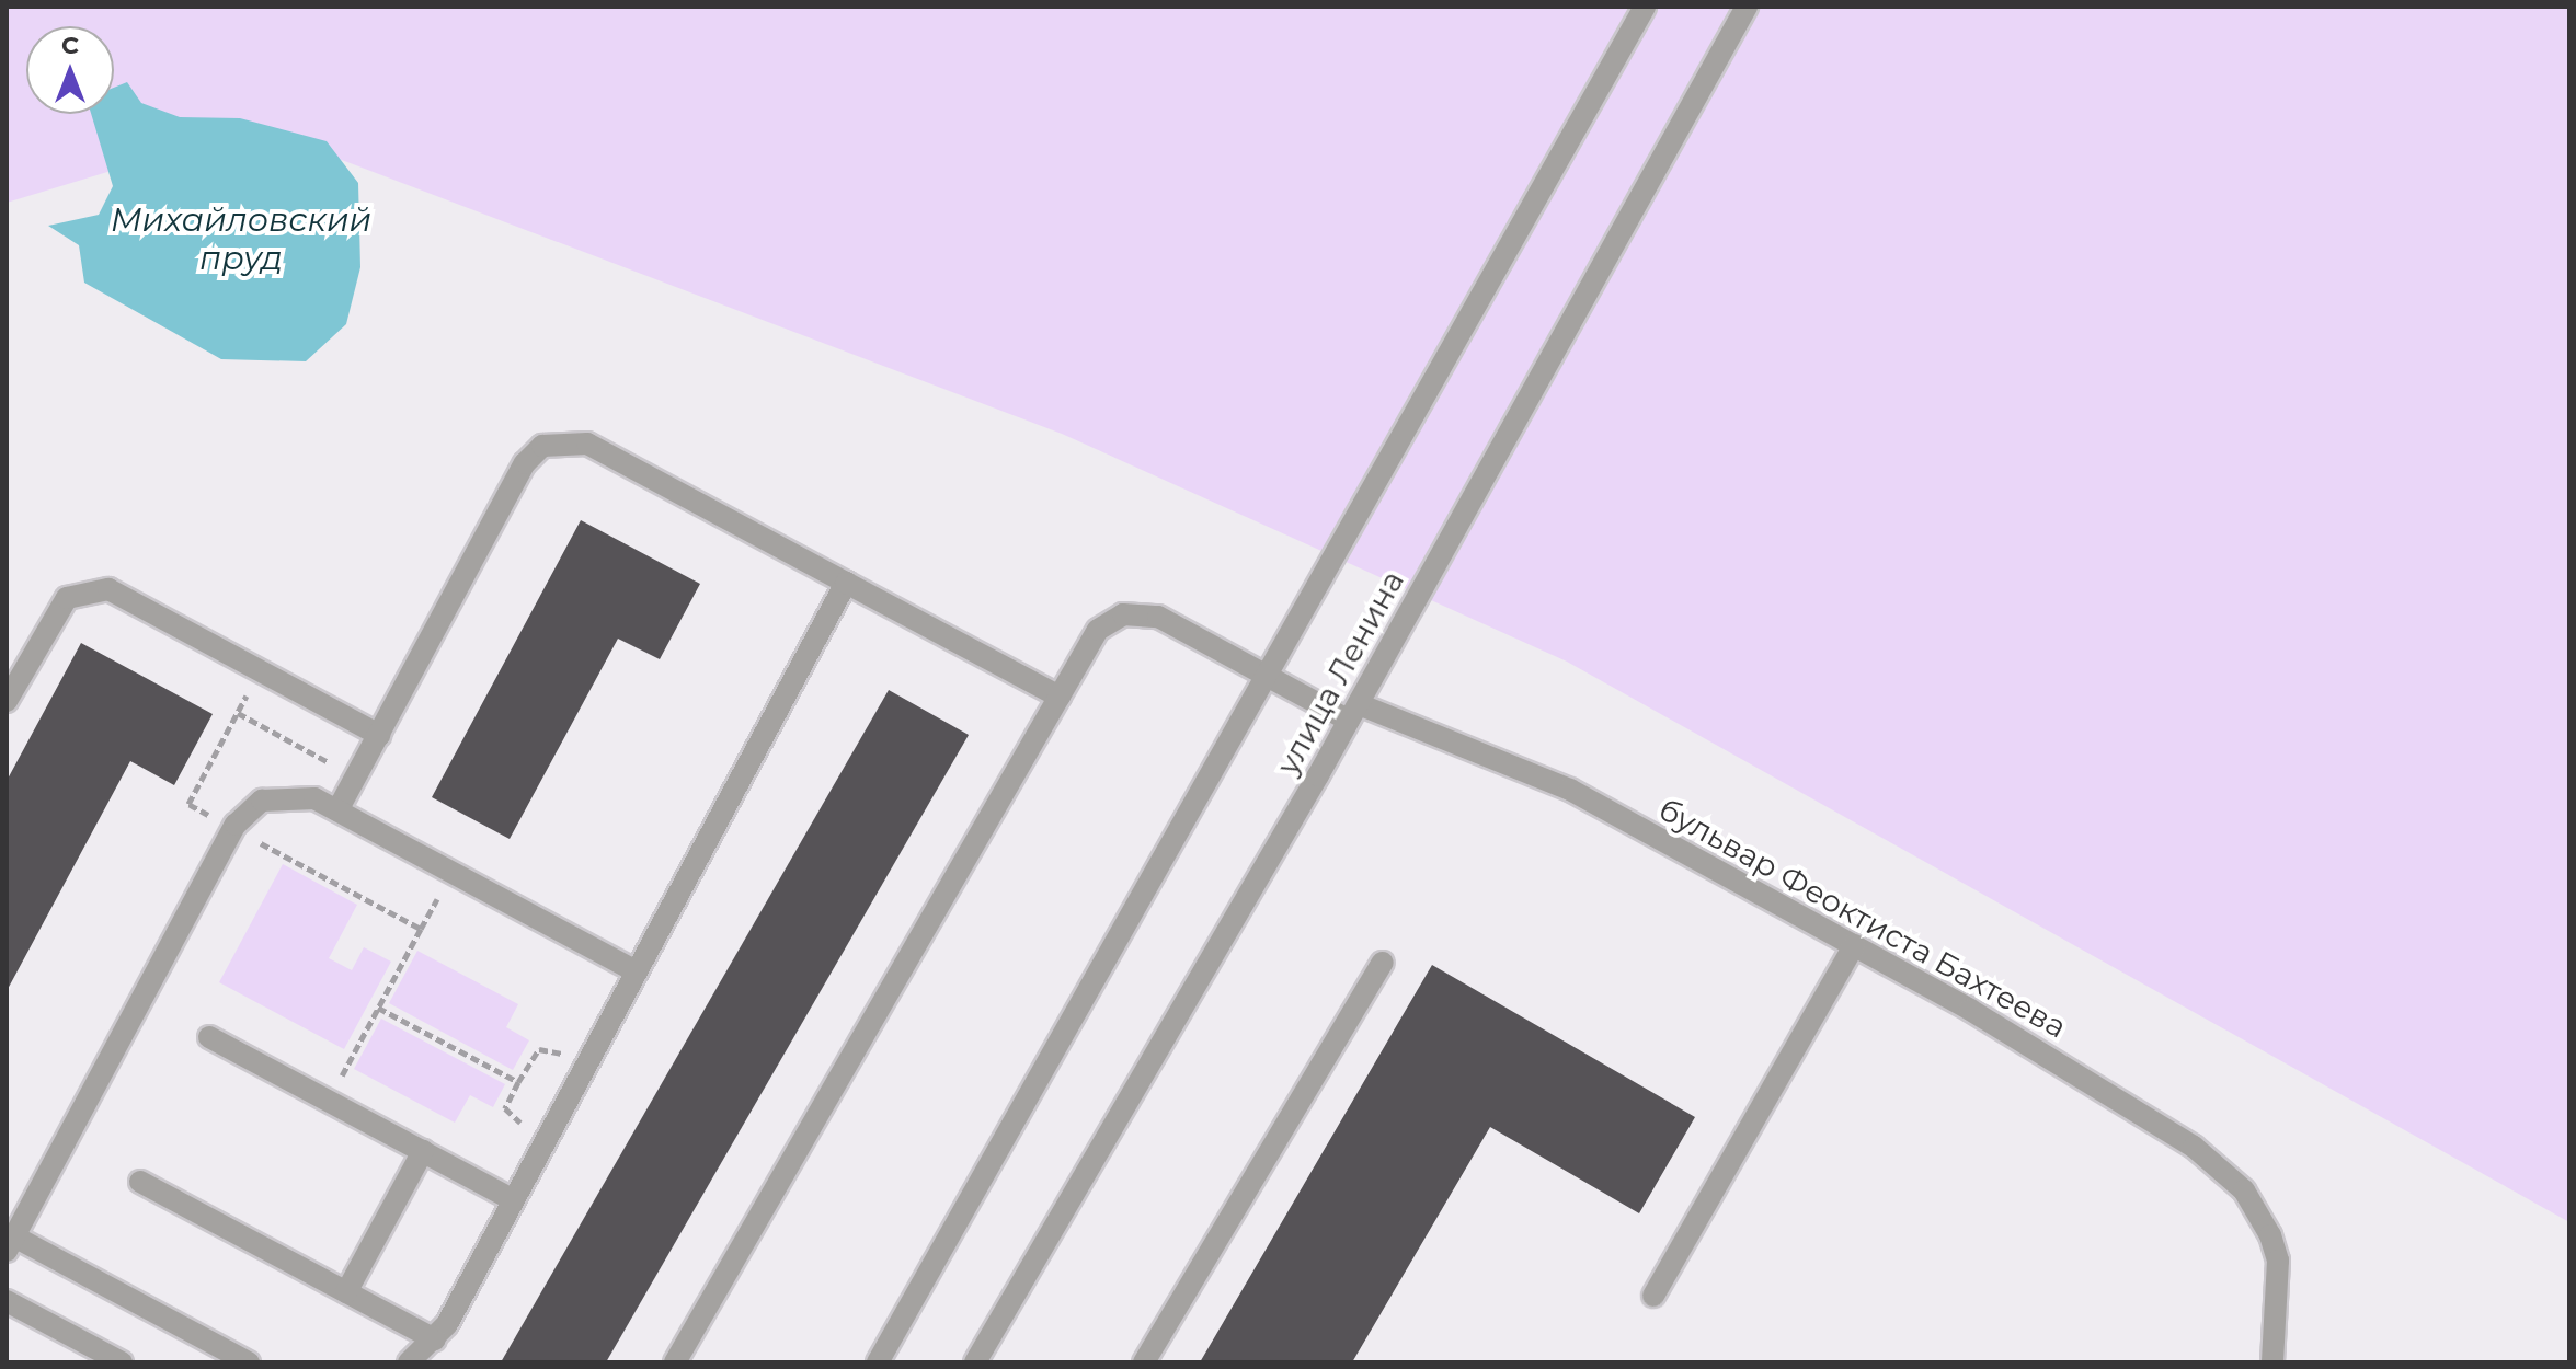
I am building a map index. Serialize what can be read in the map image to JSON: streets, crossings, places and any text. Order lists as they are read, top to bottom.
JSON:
{
  "streets": {
    "street": ["улица Ленина", "бульвар Феоктиста Бахтеева"]
  },
  "crossings": [
    ["улица Ленина", "бульвар Феоктиста Бахтеева"]
  ],
  "water": ["Михайловский пруд"],
  "north": "top"
}
